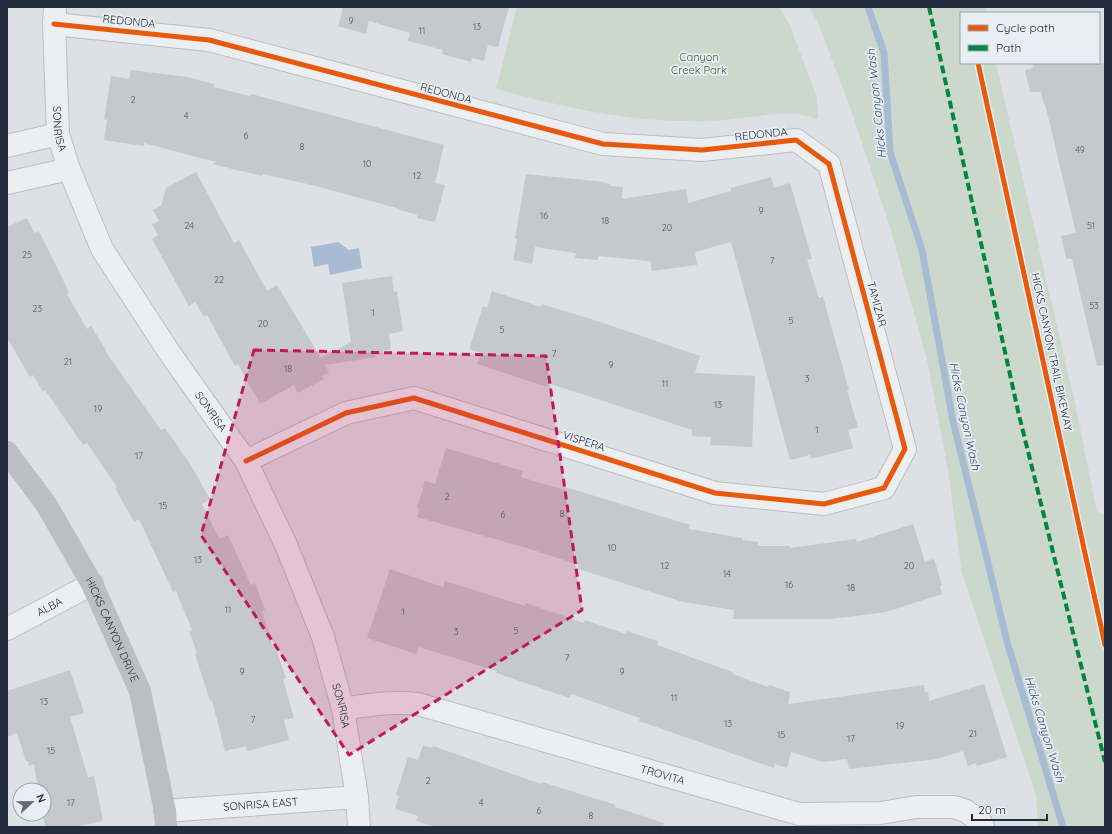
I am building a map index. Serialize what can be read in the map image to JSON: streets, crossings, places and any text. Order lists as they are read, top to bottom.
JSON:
{
  "streets": {
    "street": [
      "REDONDA",
      "SONRISA",
      "TAMIZAR",
      "VISPERA",
      "ALBA",
      "HICKS CANYON DRIVE",
      "TROVITA",
      "SONRISA EAST"
    ],
    "cycle path": ["HICKS CANYON TRAIL BIKEWAY"]
  },
  "crossings": [
    ["REDONDA", "SONRISA"],
    ["REDONDA", "TAMIZAR"],
    ["SONRISA", "VISPERA"],
    ["SONRISA", "TROVITA"],
    ["SONRISA", "SONRISA EAST"],
    ["TAMIZAR", "VISPERA"],
    ["ALBA", "HICKS CANYON DRIVE"],
    ["HICKS CANYON DRIVE", "SONRISA EAST"]
  ],
  "water": ["Hicks Canyon Wash"],
  "parks": ["Canyon Creek Park"],
  "house_numbers": [
    "9",
    "13",
    "11",
    "2",
    "4",
    "6",
    "8",
    "49",
    "10",
    "12",
    "9",
    "16",
    "18",
    "24",
    "51",
    "20",
    "25",
    "7",
    "22",
    "53",
    "23",
    "1",
    "5",
    "20",
    "5",
    "7",
    "21",
    "9",
    "18",
    "3",
    "11",
    "13",
    "19",
    "1",
    "17",
    "2",
    "15",
    "8",
    "6",
    "10",
    "13",
    "12",
    "20",
    "14",
    "16",
    "18",
    "11",
    "1",
    "5",
    "3",
    "7",
    "9",
    "9",
    "11",
    "13",
    "7",
    "13",
    "19",
    "21",
    "15",
    "17",
    "15",
    "2",
    "17",
    "4",
    "6",
    "8"
  ],
  "legend": ["Cycle path", "Path"],
  "scale_bar": "20 m",
  "north": "right"
}
